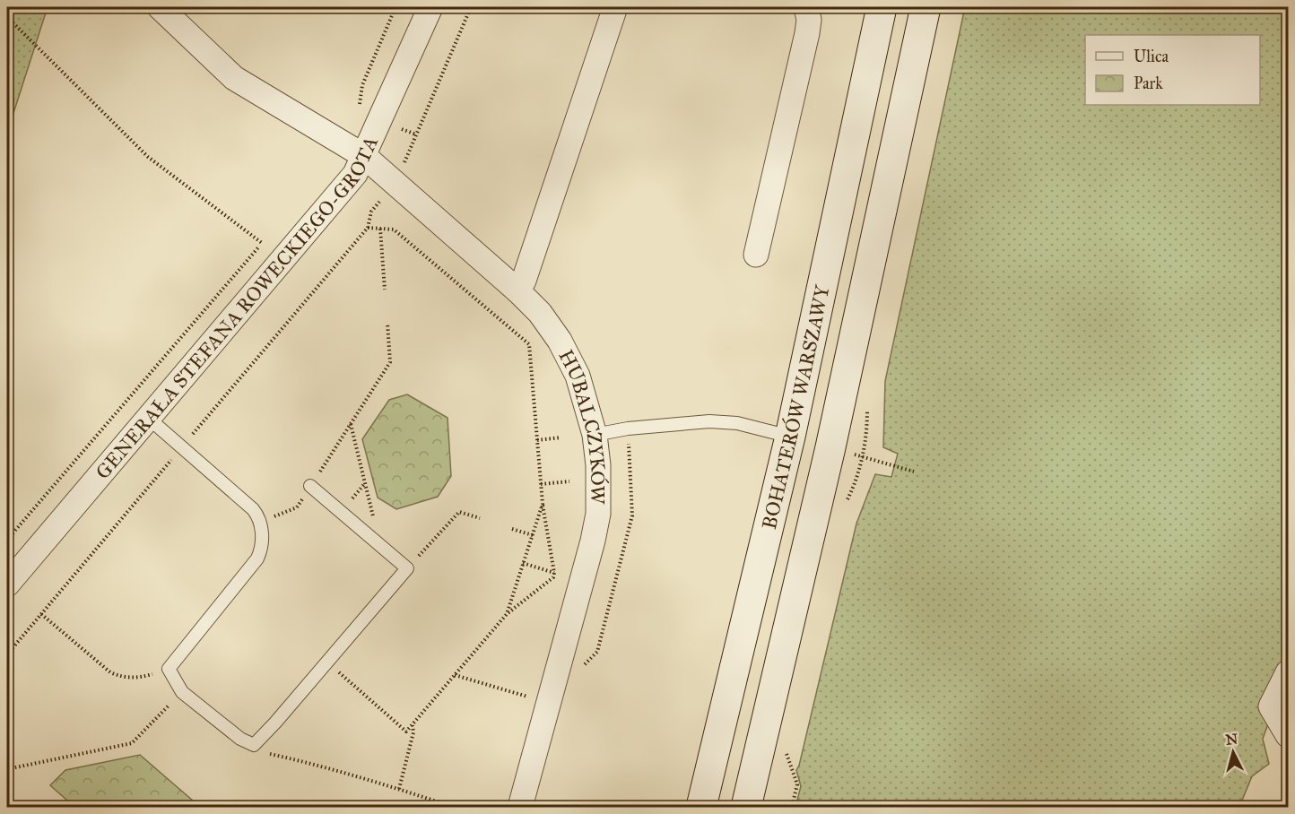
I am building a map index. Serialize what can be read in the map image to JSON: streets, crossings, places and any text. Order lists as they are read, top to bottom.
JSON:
{
  "streets": {
    "main road": ["BOHATERÓW WARSZAWY"],
    "street": ["GENERAŁA STEFANA ROWECKIEGO-GROTA", "HUBALCZYKÓW"]
  },
  "crossings": [
    ["GENERAŁA STEFANA ROWECKIEGO-GROTA", "HUBALCZYKÓW"]
  ],
  "legend": ["Ulica", "Park"],
  "north": "top"
}
